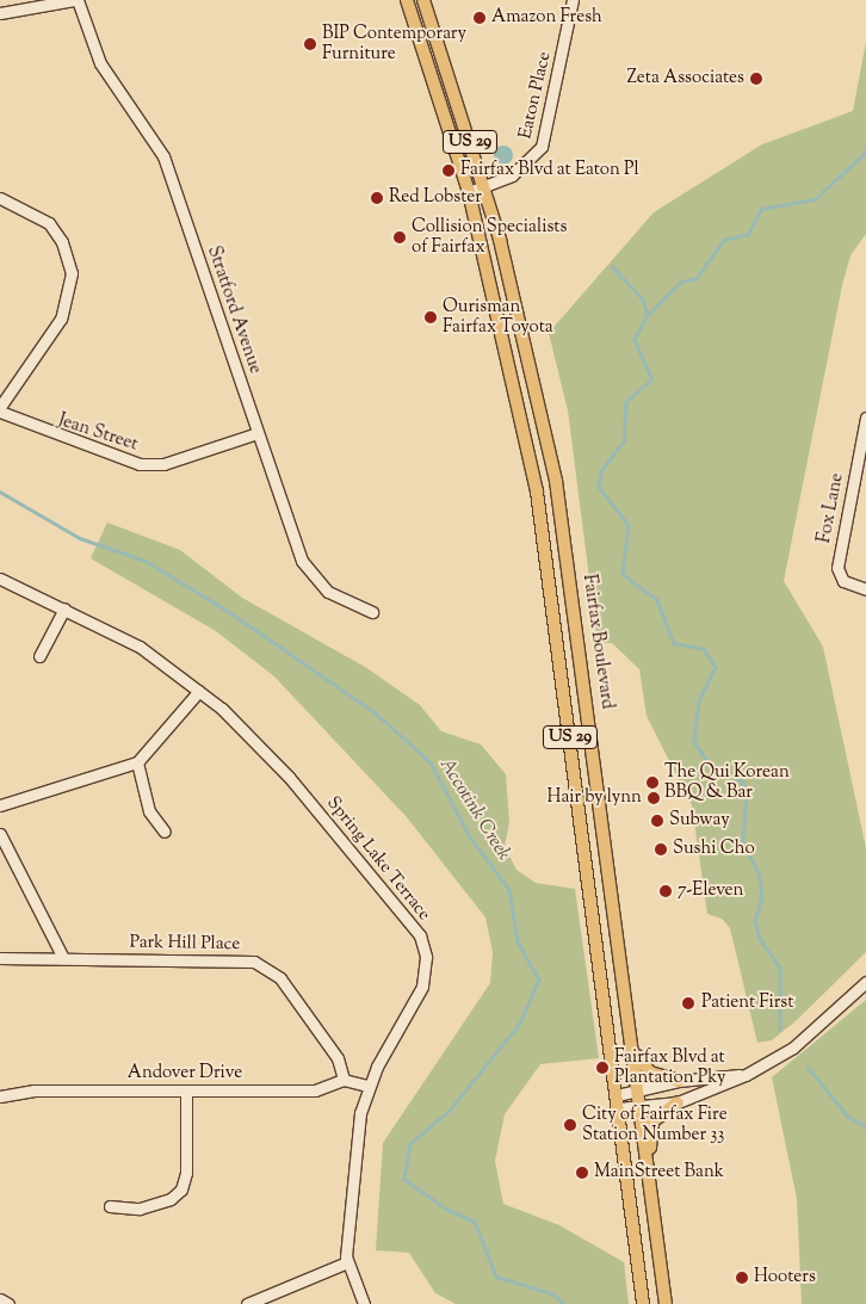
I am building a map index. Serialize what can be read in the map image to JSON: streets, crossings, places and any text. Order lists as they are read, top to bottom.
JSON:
{
  "streets": {
    "main road": ["US 29", "Fairfax Boulevard"],
    "street": [
      "Eaton Place",
      "Stratford Avenue",
      "Jean Street",
      "Fox Lane",
      "Spring Lake Terrace",
      "Park Hill Place",
      "Andover Drive"
    ]
  },
  "crossings": [
    ["Eaton Place", "US 29"],
    ["Eaton Place", "Fairfax Boulevard"],
    ["Stratford Avenue", "Jean Street"],
    ["Park Hill Place", "Andover Drive"]
  ],
  "water": ["Accotink Creek"],
  "places": [
    "Amazon Fresh",
    "BIP Contemporary Furniture",
    "Zeta Associates",
    "Fairfax Blvd at Eaton Pl",
    "Red Lobster",
    "Collision Specialists of Fairfax",
    "Ourisman Fairfax Toyota",
    "The Qui Korean BBQ & Bar",
    "Hair by lynn",
    "Subway",
    "Sushi Cho",
    "7-Eleven",
    "Patient First",
    "Fairfax Blvd at Plantation Pky",
    "City of Fairfax Fire Station Number 33",
    "MainStreet Bank",
    "Hooters"
  ]
}
